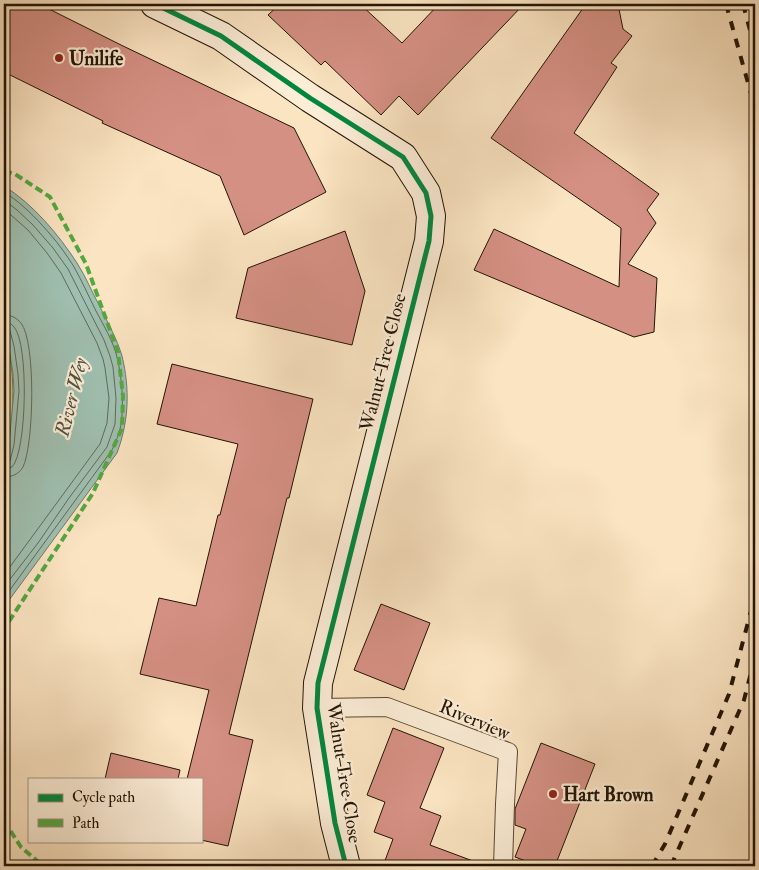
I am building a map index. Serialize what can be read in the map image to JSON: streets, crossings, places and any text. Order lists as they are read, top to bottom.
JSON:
{
  "streets": {
    "street": ["Walnut Tree Close"],
    "lane": ["Riverview"]
  },
  "crossings": [
    ["Walnut Tree Close", "Riverview"]
  ],
  "water": ["River Wey"],
  "places": ["Unilife", "Hart Brown"],
  "legend": ["Cycle path", "Path"]
}
